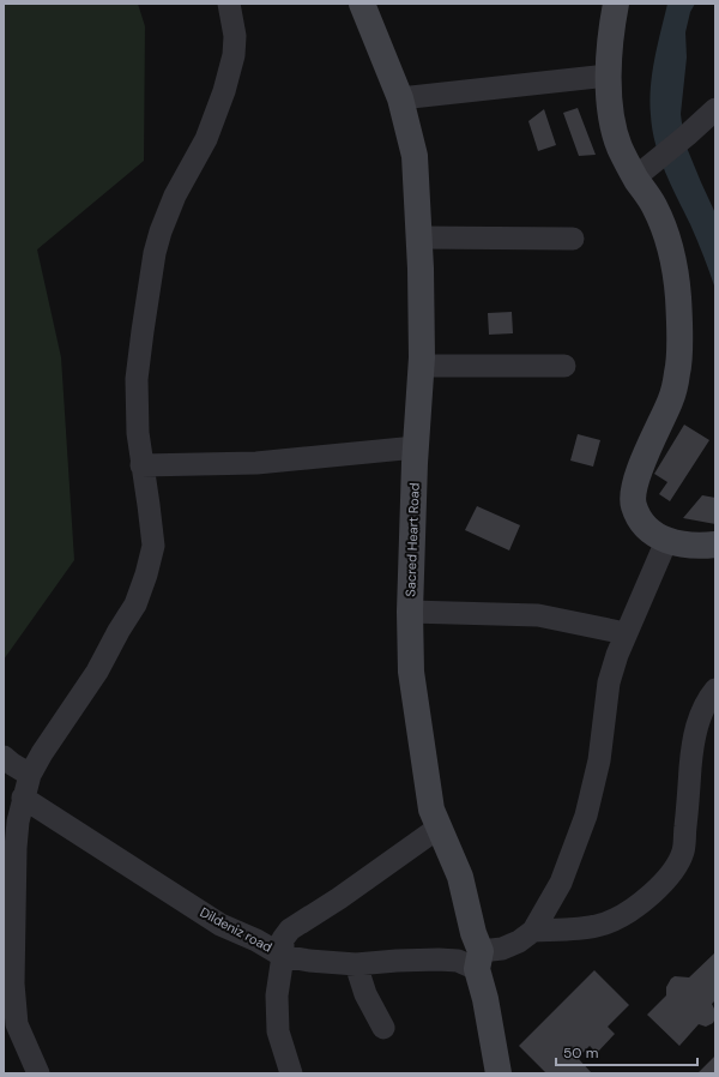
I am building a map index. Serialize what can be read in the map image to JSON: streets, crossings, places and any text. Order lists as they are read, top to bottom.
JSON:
{
  "streets": {
    "street": ["Sacred Heart Road", "Dildeniz road"]
  },
  "crossings": [
    ["Sacred Heart Road", "Dildeniz road"]
  ],
  "scale_bar": "50 m"
}
